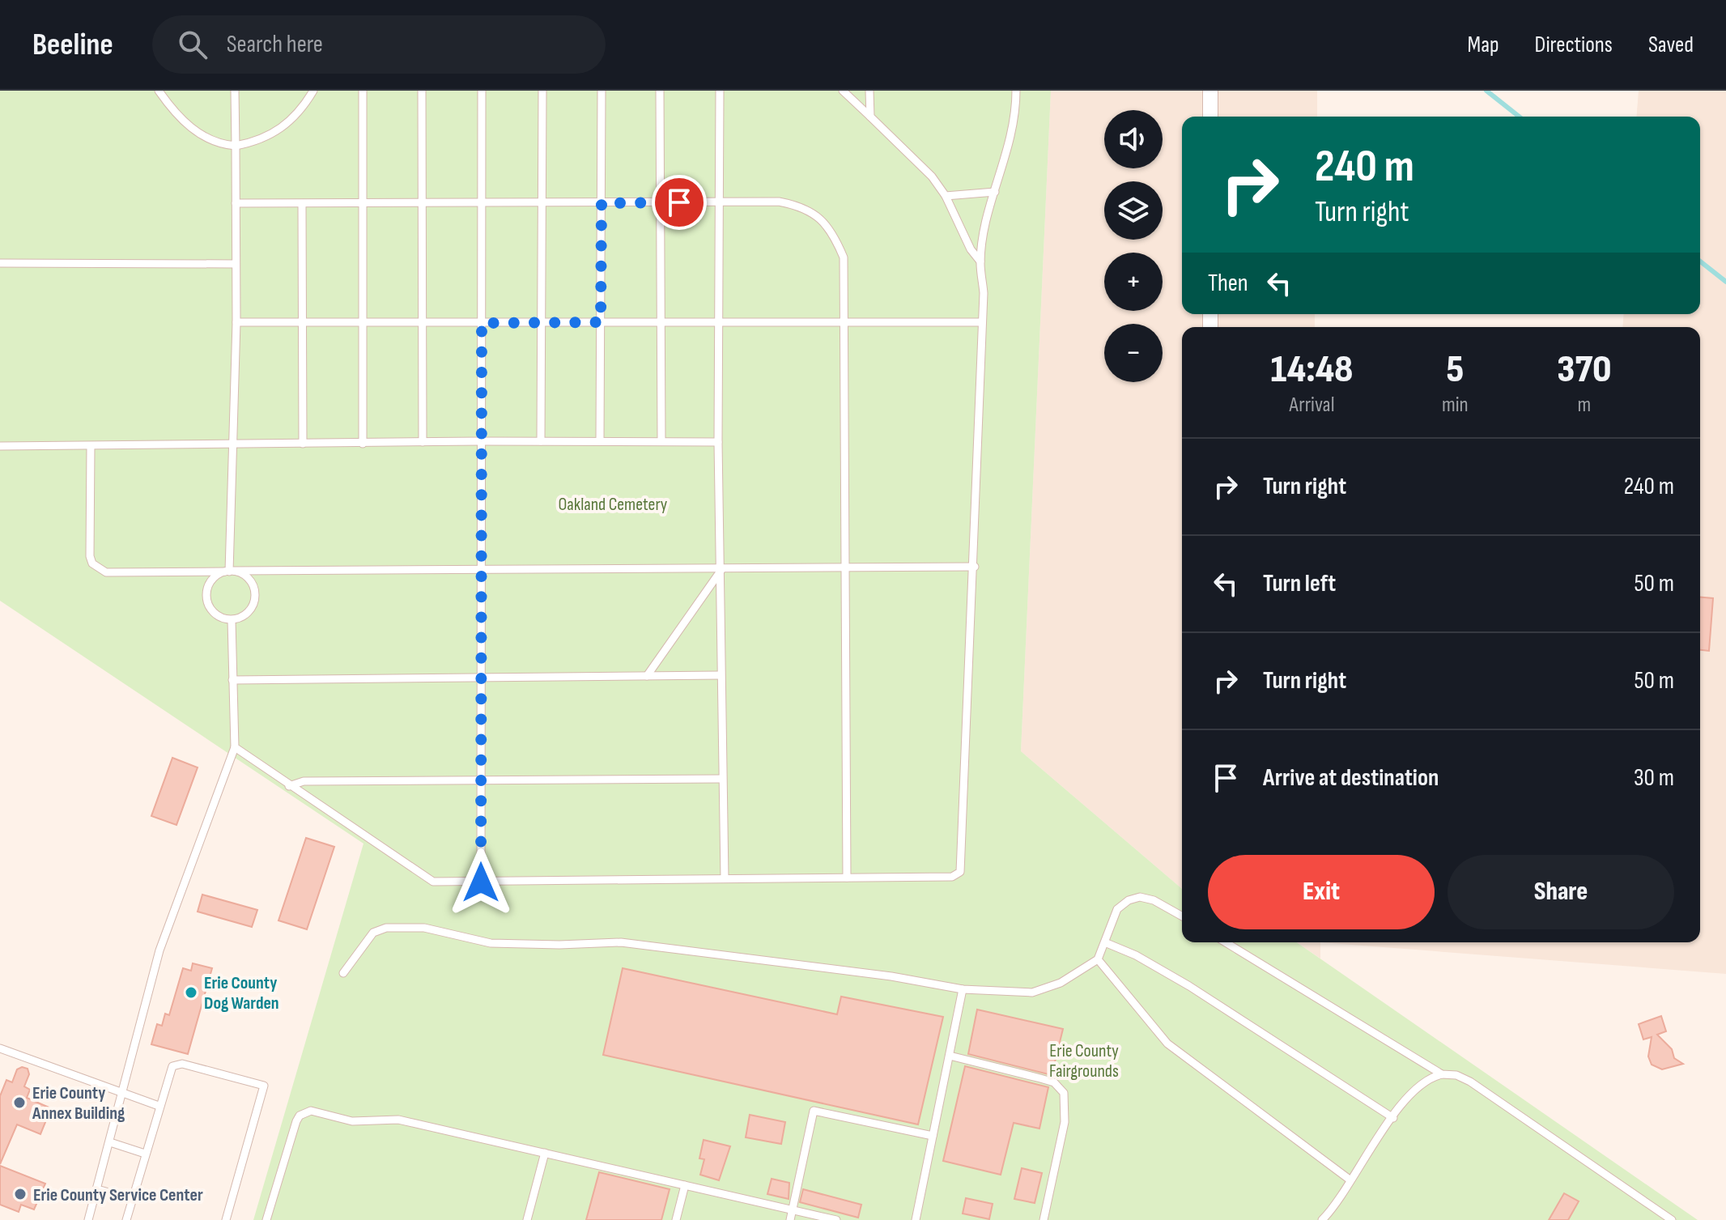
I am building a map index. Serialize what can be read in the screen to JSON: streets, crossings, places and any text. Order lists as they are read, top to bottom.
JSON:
{
  "parks": ["Oakland Cemetery", "Erie County Fairgrounds"],
  "places": ["Erie County Dog Warden", "Erie County Annex Building", "Erie County Service Center"],
  "page": {
    "header": "Beeline",
    "search": "Search here",
    "nav": ["Map", "Directions", "Saved"],
    "map_buttons": ["+", "−"],
    "turn": ["240 m", "Turn right"],
    "then": "Then",
    "eta": [
      "14:48",
      "Arrival",
      "5",
      "min",
      "370",
      "m"
    ],
    "list": [
      {
        "name": "Turn right",
        "value": "240 m"
      },
      {
        "name": "Turn left",
        "value": "50 m"
      },
      {
        "name": "Turn right",
        "value": "50 m"
      },
      {
        "name": "Arrive at destination",
        "value": "30 m"
      }
    ],
    "buttons": ["Exit", "Share"]
  }
}
